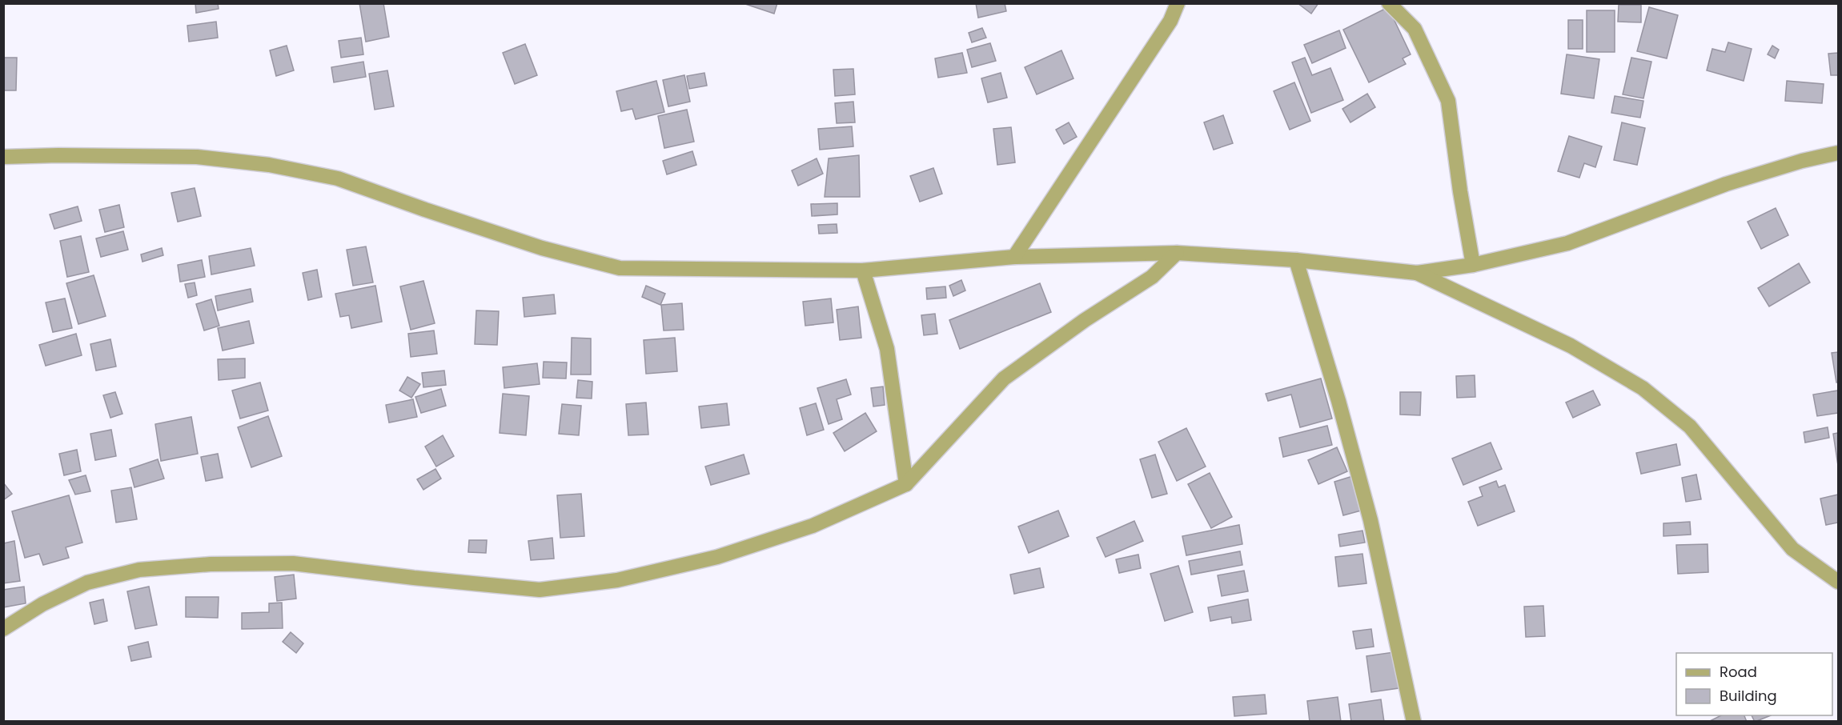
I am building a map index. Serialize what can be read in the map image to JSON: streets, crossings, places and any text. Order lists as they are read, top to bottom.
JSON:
{
  "legend": ["Road", "Building"]
}
